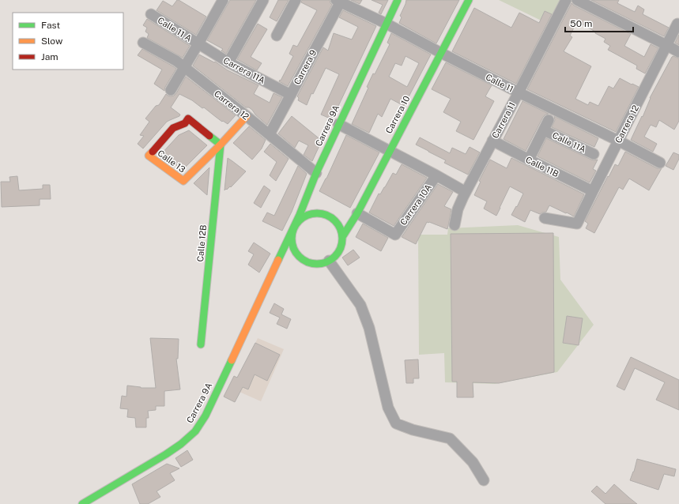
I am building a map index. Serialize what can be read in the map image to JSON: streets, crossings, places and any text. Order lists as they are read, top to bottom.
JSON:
{
  "streets": {
    "main road": [
      "Carrera 10",
      "Carrera 9A",
      "Calle 13",
      "Calle 12B"
    ],
    "street": [
      "Calle 11 A",
      "Carrera 9",
      "Carrera 11A",
      "Calle 11",
      "Carrera 12",
      "Carrera 11",
      "Calle 11A",
      "Calle 11B",
      "Carrera 10A"
    ]
  },
  "crossings": [
    ["Calle 11 A", "Carrera 11A"],
    ["Carrera 9", "Carrera 11A"],
    ["Carrera 9", "Calle 11"],
    ["Carrera 9", "Carrera 12"],
    ["Calle 11", "Carrera 12"],
    ["Calle 11", "Carrera 10"],
    ["Calle 11", "Carrera 11"],
    ["Calle 11", "Carrera 9A"],
    ["Carrera 12", "Carrera 9A"],
    ["Carrera 12", "Calle 11B"],
    ["Carrera 10", "Carrera 9A"],
    ["Carrera 10", "Carrera 10A"],
    ["Carrera 11", "Calle 11B"],
    ["Calle 13", "Calle 12B"]
  ],
  "legend": ["Fast", "Slow", "Jam"],
  "scale_bar": "50 m"
}
